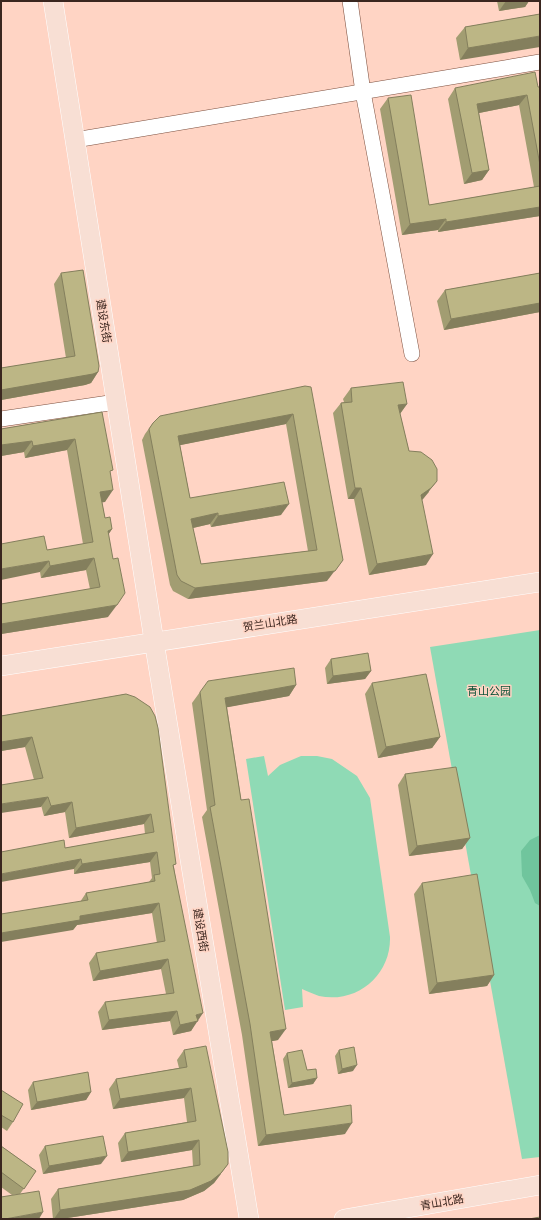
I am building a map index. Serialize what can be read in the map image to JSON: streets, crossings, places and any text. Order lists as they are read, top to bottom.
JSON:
{
  "streets": {
    "main road": [
      "建设东街",
      "贺兰山北路",
      "建设西街",
      "青山北路"
    ]
  },
  "crossings": [
    ["建设东街", "贺兰山北路"],
    ["建设东街", "建设西街"],
    ["贺兰山北路", "建设西街"]
  ],
  "parks": ["青山公园"]
}
